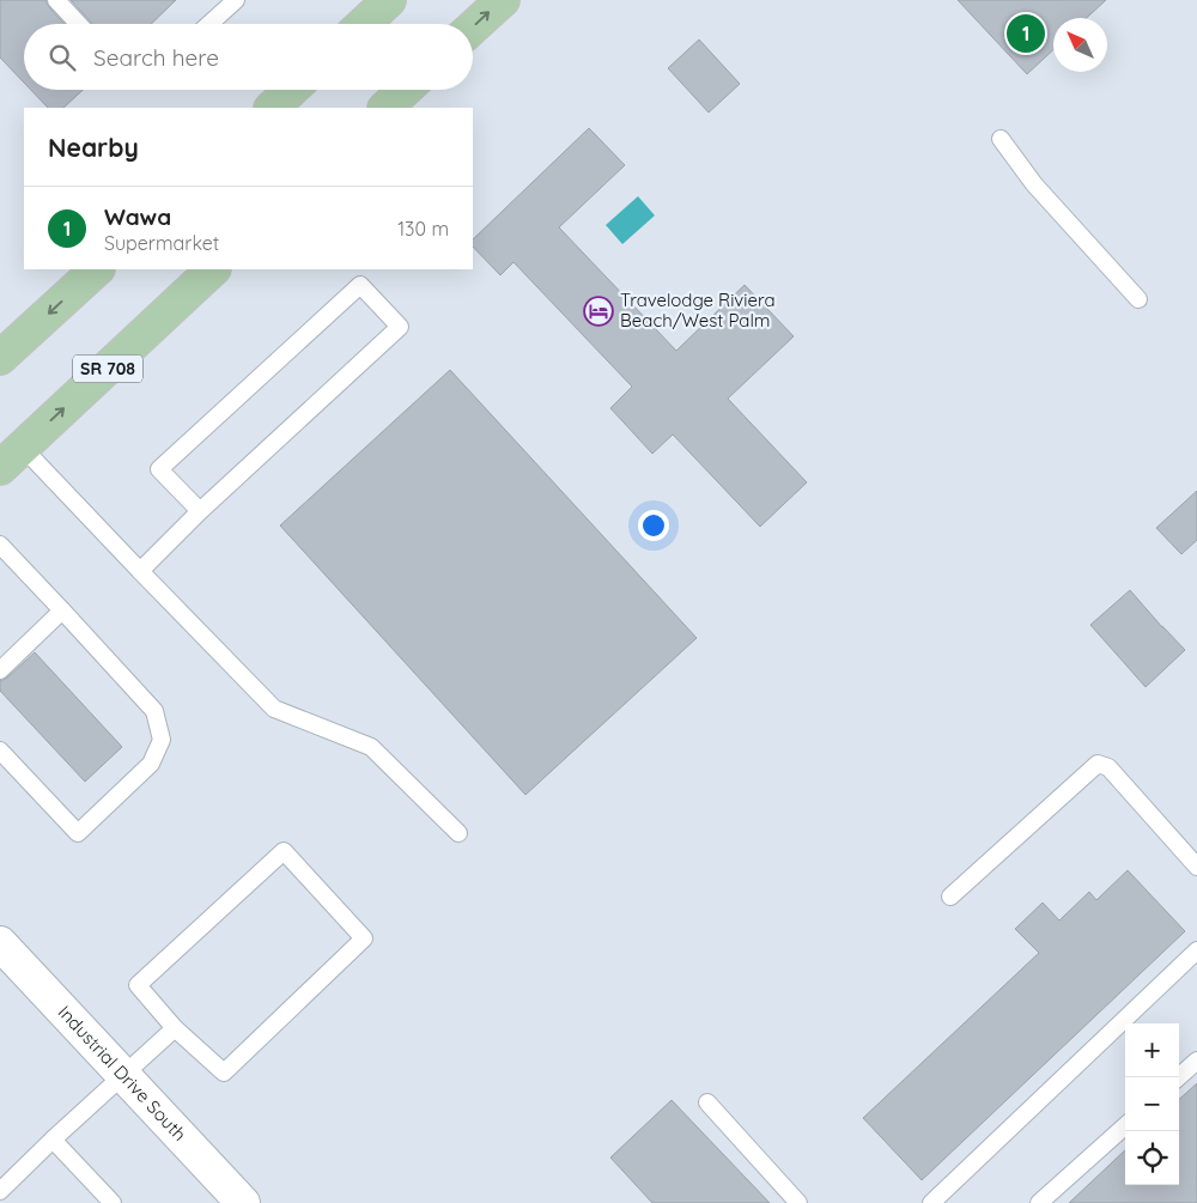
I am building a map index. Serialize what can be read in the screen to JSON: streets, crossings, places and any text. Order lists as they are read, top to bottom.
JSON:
{
  "streets": {
    "main road": ["SR 708"],
    "street": ["Industrial Drive South"]
  },
  "places": {
    "hotel": ["Travelodge Riviera Beach/West Palm"]
  },
  "north": "top left",
  "page": {
    "pins": "1",
    "search": "Search here",
    "heading": "Nearby",
    "list": [
      {
        "mark": "1",
        "name": "Wawa",
        "note": "Supermarket",
        "value": "130 m"
      }
    ],
    "map_buttons": ["+", "−"]
  }
}
